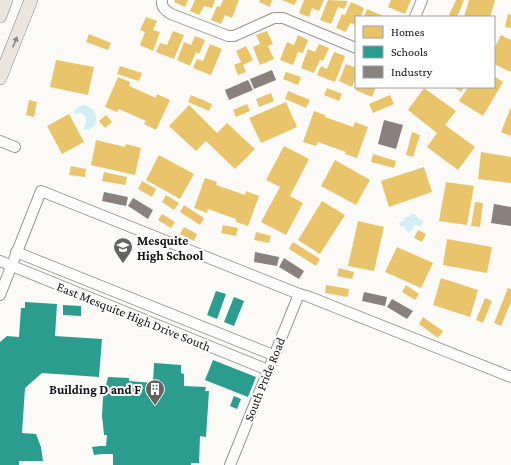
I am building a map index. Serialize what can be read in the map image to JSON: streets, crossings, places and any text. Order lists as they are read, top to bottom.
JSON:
{
  "streets": {
    "street": ["East Mesquite High Drive South", "South Pride Road"]
  },
  "crossings": [
    ["East Mesquite High Drive South", "South Pride Road"]
  ],
  "places": {
    "school or university": ["Mesquite High School"],
    "building": ["Building D and F"]
  },
  "legend": ["Homes", "Schools", "Industry"]
}
